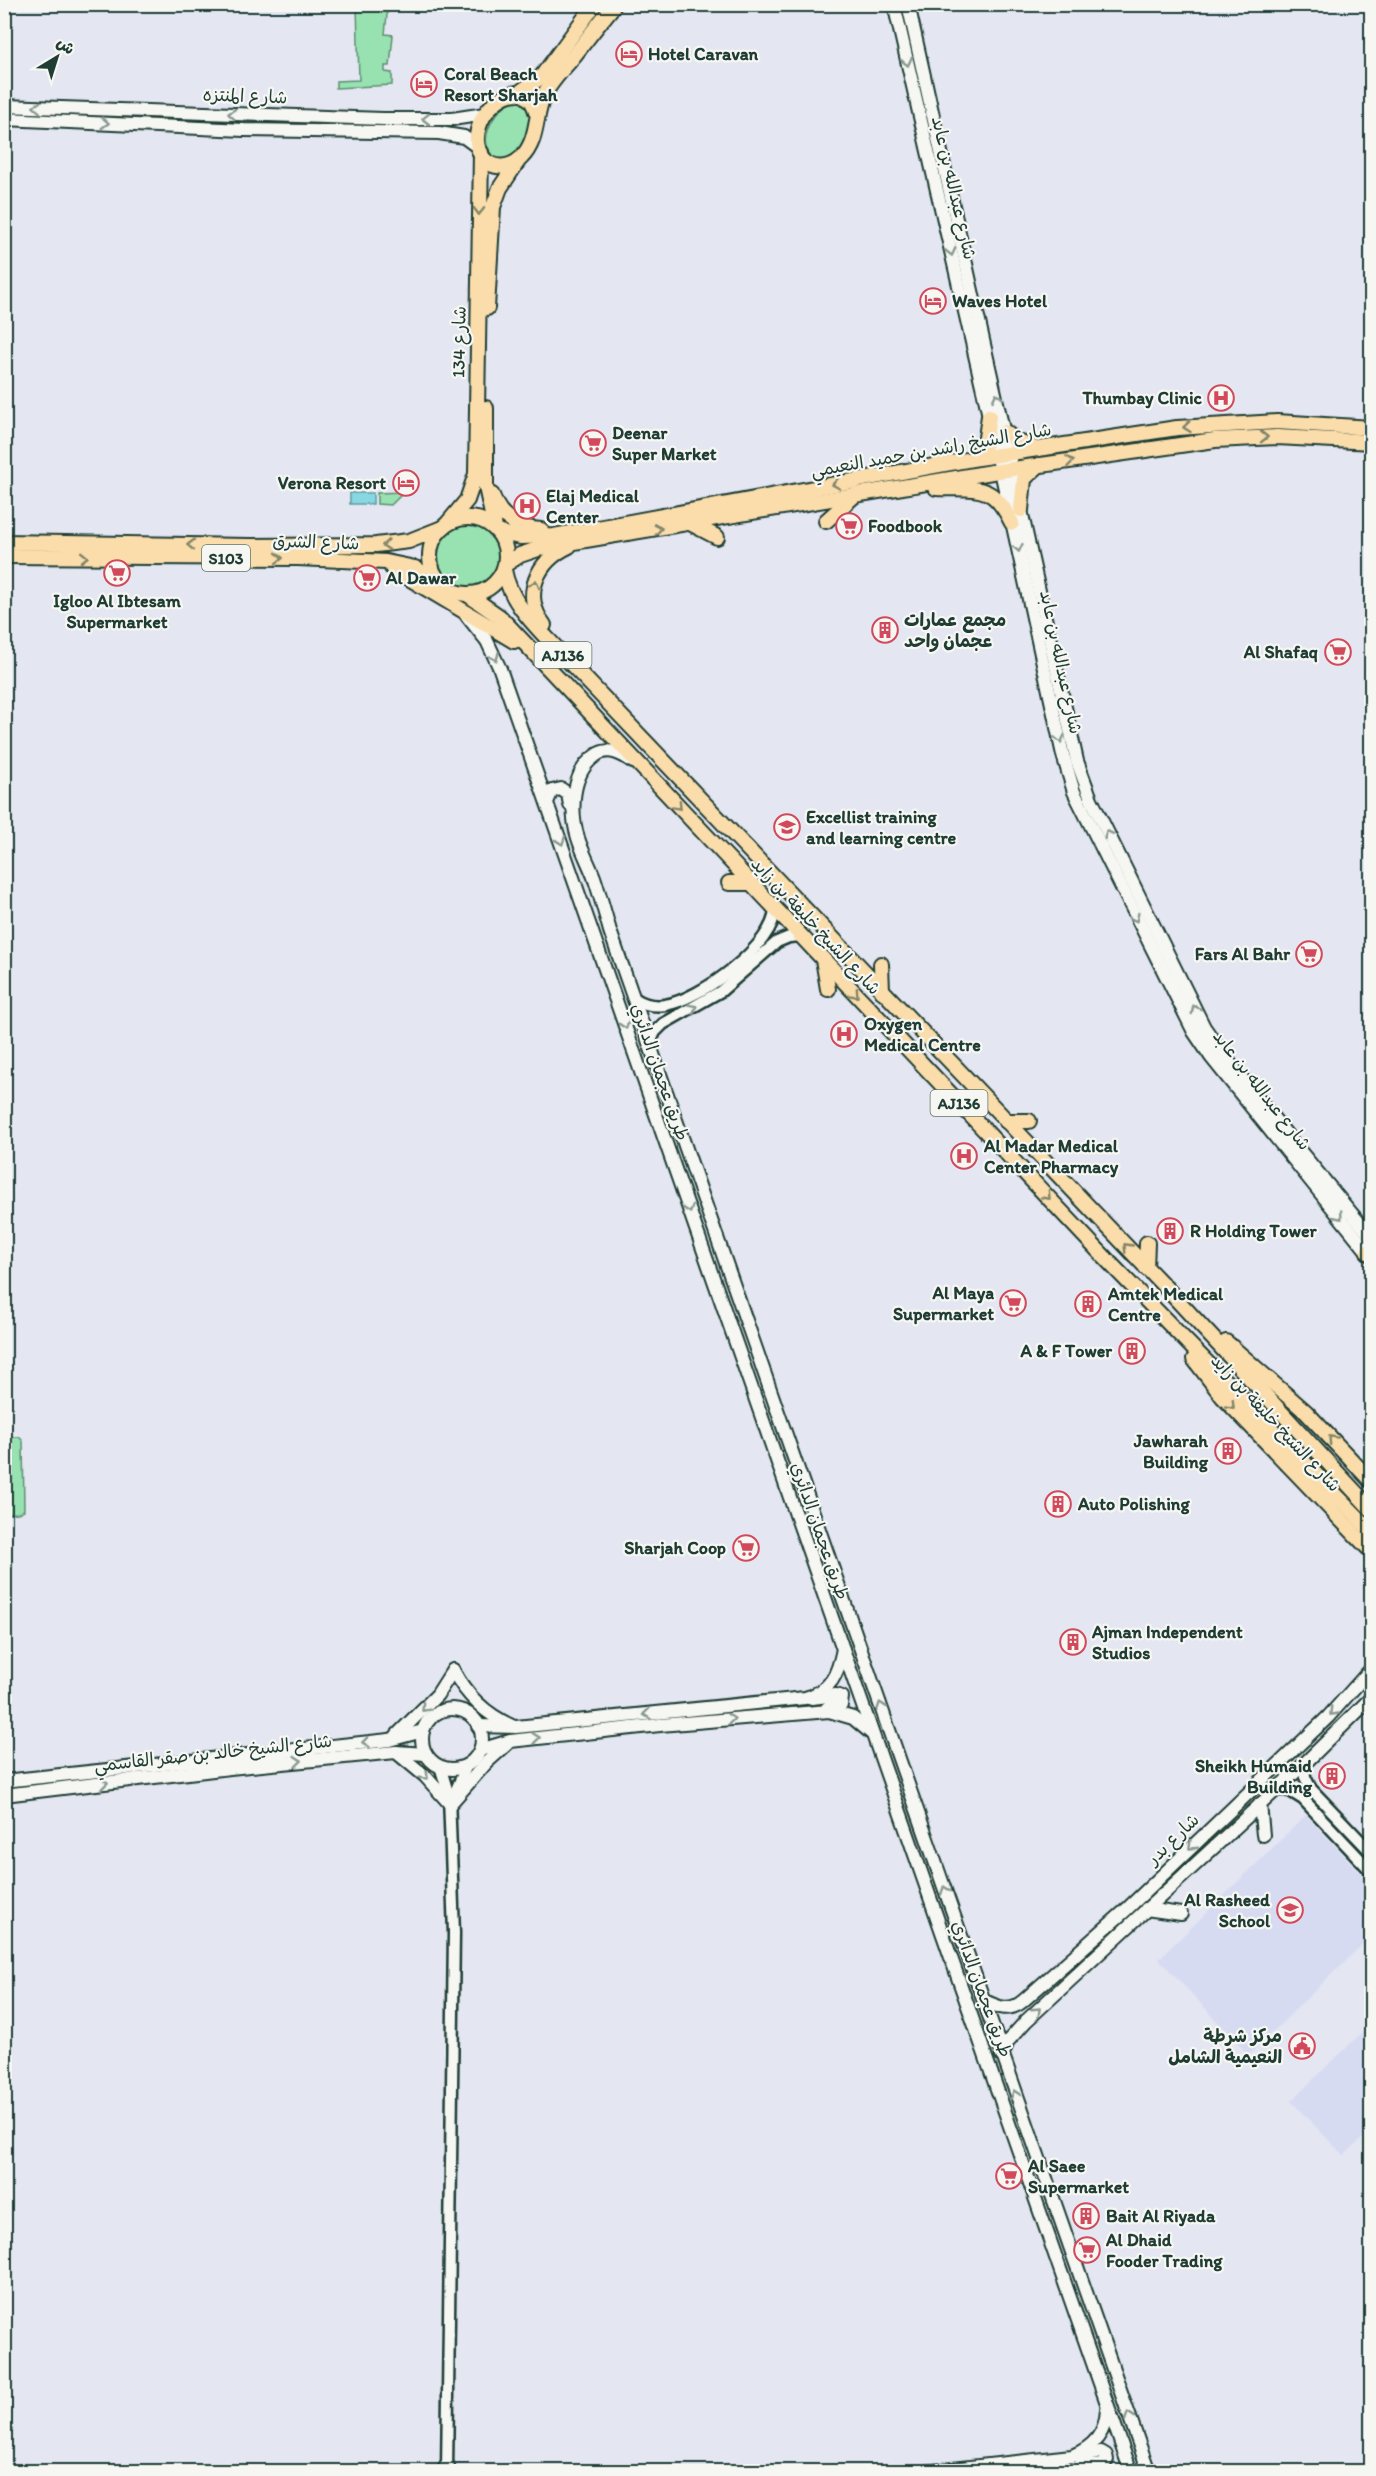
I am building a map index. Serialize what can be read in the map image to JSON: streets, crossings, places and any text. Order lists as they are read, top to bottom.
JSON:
{
  "streets": {
    "main road": [
      "شارع المنتزه",
      "شارع عبدالله بن عابد",
      "شارع 134",
      "شارع الشيخ راشد بن حميد النعيمي",
      "شارع الشرق",
      "S103",
      "AJ136",
      "شارع الشيخ خليفة بن زايد",
      "طريق عجمان الدائري",
      "شارع الشيخ خالد بن صقر القاسمي",
      "شارع بدر"
    ]
  },
  "crossings": [
    ["شارع المنتزه", "شارع 134"],
    ["شارع عبدالله بن عابد", "شارع الشيخ راشد بن حميد النعيمي"],
    ["شارع 134", "شارع الشيخ راشد بن حميد النعيمي"],
    ["شارع 134", "شارع الشرق"],
    ["شارع 134", "شارع الشيخ خليفة بن زايد"],
    ["شارع الشيخ راشد بن حميد النعيمي", "شارع الشرق"],
    ["شارع الشيخ راشد بن حميد النعيمي", "شارع الشيخ خليفة بن زايد"],
    ["شارع الشرق", "شارع الشيخ خليفة بن زايد"],
    ["شارع الشيخ خليفة بن زايد", "طريق عجمان الدائري"],
    ["طريق عجمان الدائري", "شارع بدر"]
  ],
  "places": {
    "hotel": [
      "Hotel Caravan",
      "Coral Beach Resort Sharjah",
      "Waves Hotel",
      "Verona Resort"
    ],
    "hospital": [
      "Thumbay Clinic",
      "Elaj Medical Center",
      "Oxygen Medical Centre",
      "Al Madar Medical Center Pharmacy"
    ],
    "supermarket": [
      "Deenar Super Market",
      "Foodbook",
      "Igloo Al Ibtesam Supermarket",
      "Al Dawar",
      "Al Shafaq",
      "Fars Al Bahr",
      "Al Maya Supermarket",
      "Sharjah Coop",
      "Al Saee Supermarket",
      "Al Dhaid Fooder Trading"
    ],
    "building": [
      "مجمع عمارات عجمان واحد",
      "R Holding Tower",
      "Amtek Medical Centre",
      "A & F Tower",
      "Jawharah Building",
      "Auto Polishing",
      "Ajman Independent Studios",
      "Sheikh Humaid Building",
      "Bait Al Riyada"
    ],
    "school or university": ["Excellist training and learning centre", "Al Rasheed School"],
    "public building": ["مركز شرطة النعيمية الشامل"]
  },
  "north": "top right"
}
